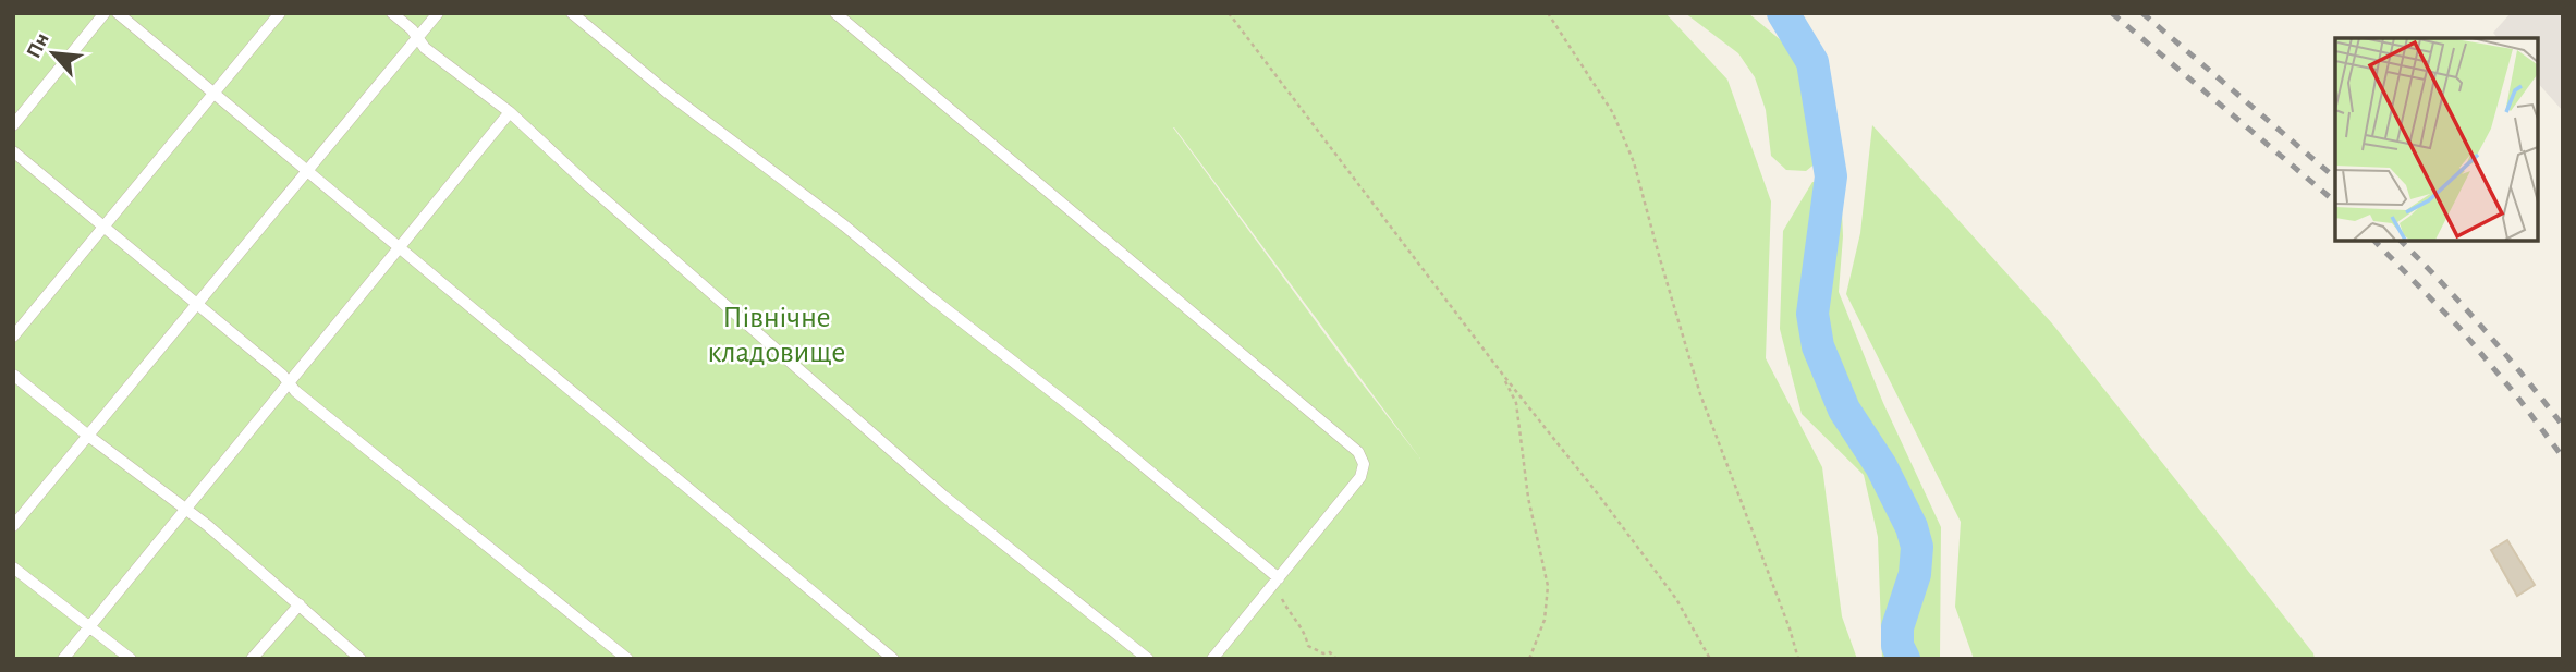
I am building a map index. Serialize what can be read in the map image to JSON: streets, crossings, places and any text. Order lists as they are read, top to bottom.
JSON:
{
  "parks": ["Північне кладовище"],
  "north": "top left"
}
